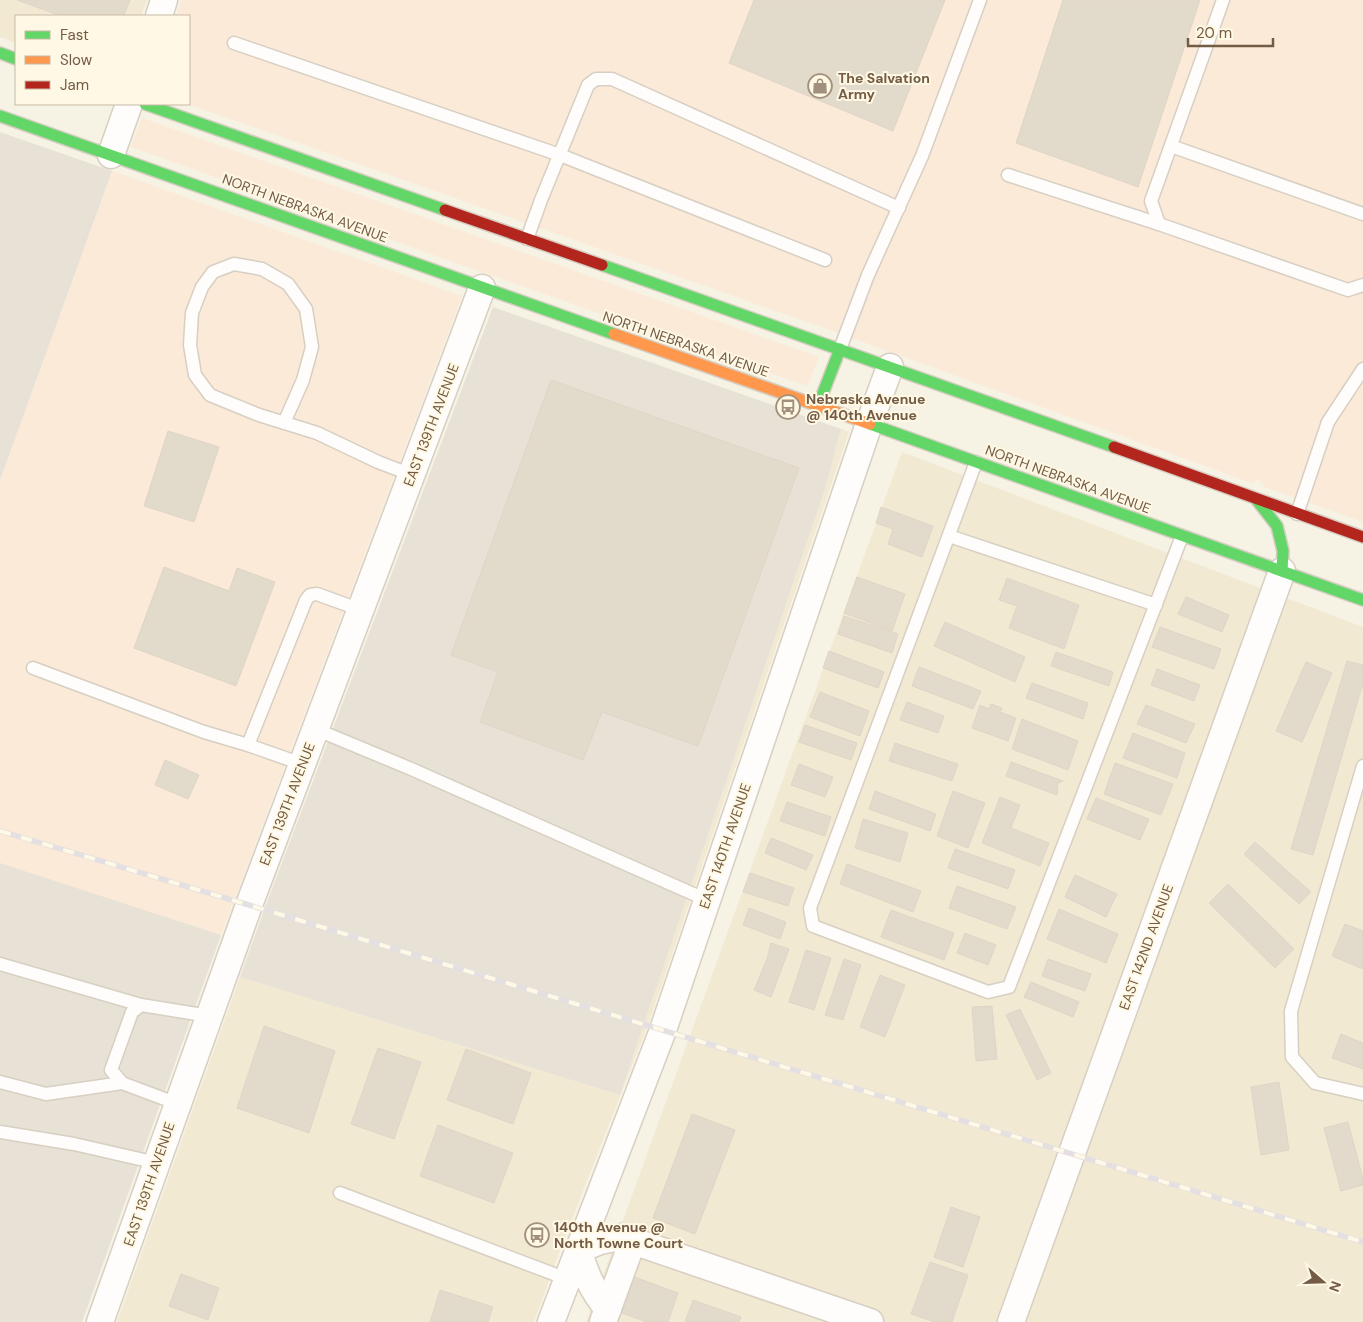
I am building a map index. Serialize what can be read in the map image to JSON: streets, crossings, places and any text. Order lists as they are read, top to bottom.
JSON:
{
  "streets": {
    "main road": ["NORTH NEBRASKA AVENUE"],
    "street": ["EAST 139TH AVENUE", "EAST 140TH AVENUE", "EAST 142ND AVENUE"]
  },
  "crossings": [
    ["NORTH NEBRASKA AVENUE", "EAST 139TH AVENUE"],
    ["NORTH NEBRASKA AVENUE", "EAST 140TH AVENUE"],
    ["NORTH NEBRASKA AVENUE", "EAST 142ND AVENUE"]
  ],
  "places": {
    "shop": ["The Salvation Army"],
    "bus stop": ["Nebraska Avenue @ 140th Avenue", "140th Avenue @ North Towne Court"]
  },
  "legend": ["Fast", "Slow", "Jam"],
  "scale_bar": "20 m",
  "north": "right"
}
